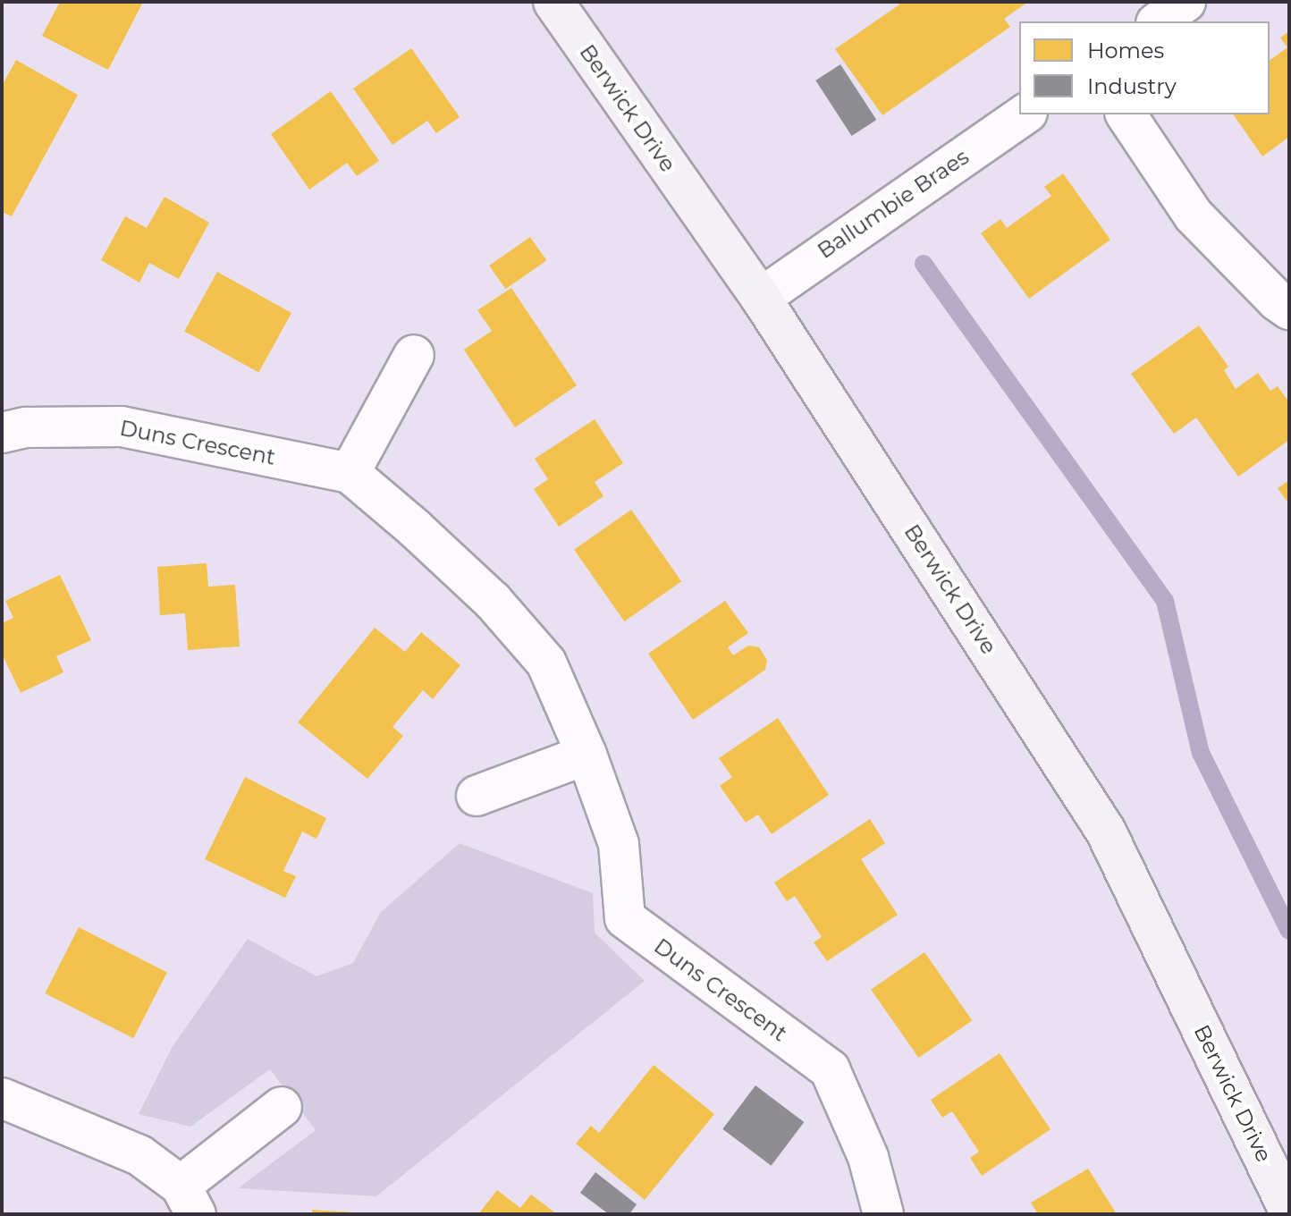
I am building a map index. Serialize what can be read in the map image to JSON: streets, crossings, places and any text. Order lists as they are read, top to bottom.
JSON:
{
  "streets": {
    "street": ["Berwick Drive", "Ballumbie Braes", "Duns Crescent"]
  },
  "crossings": [
    ["Berwick Drive", "Ballumbie Braes"]
  ],
  "legend": ["Homes", "Industry"]
}
